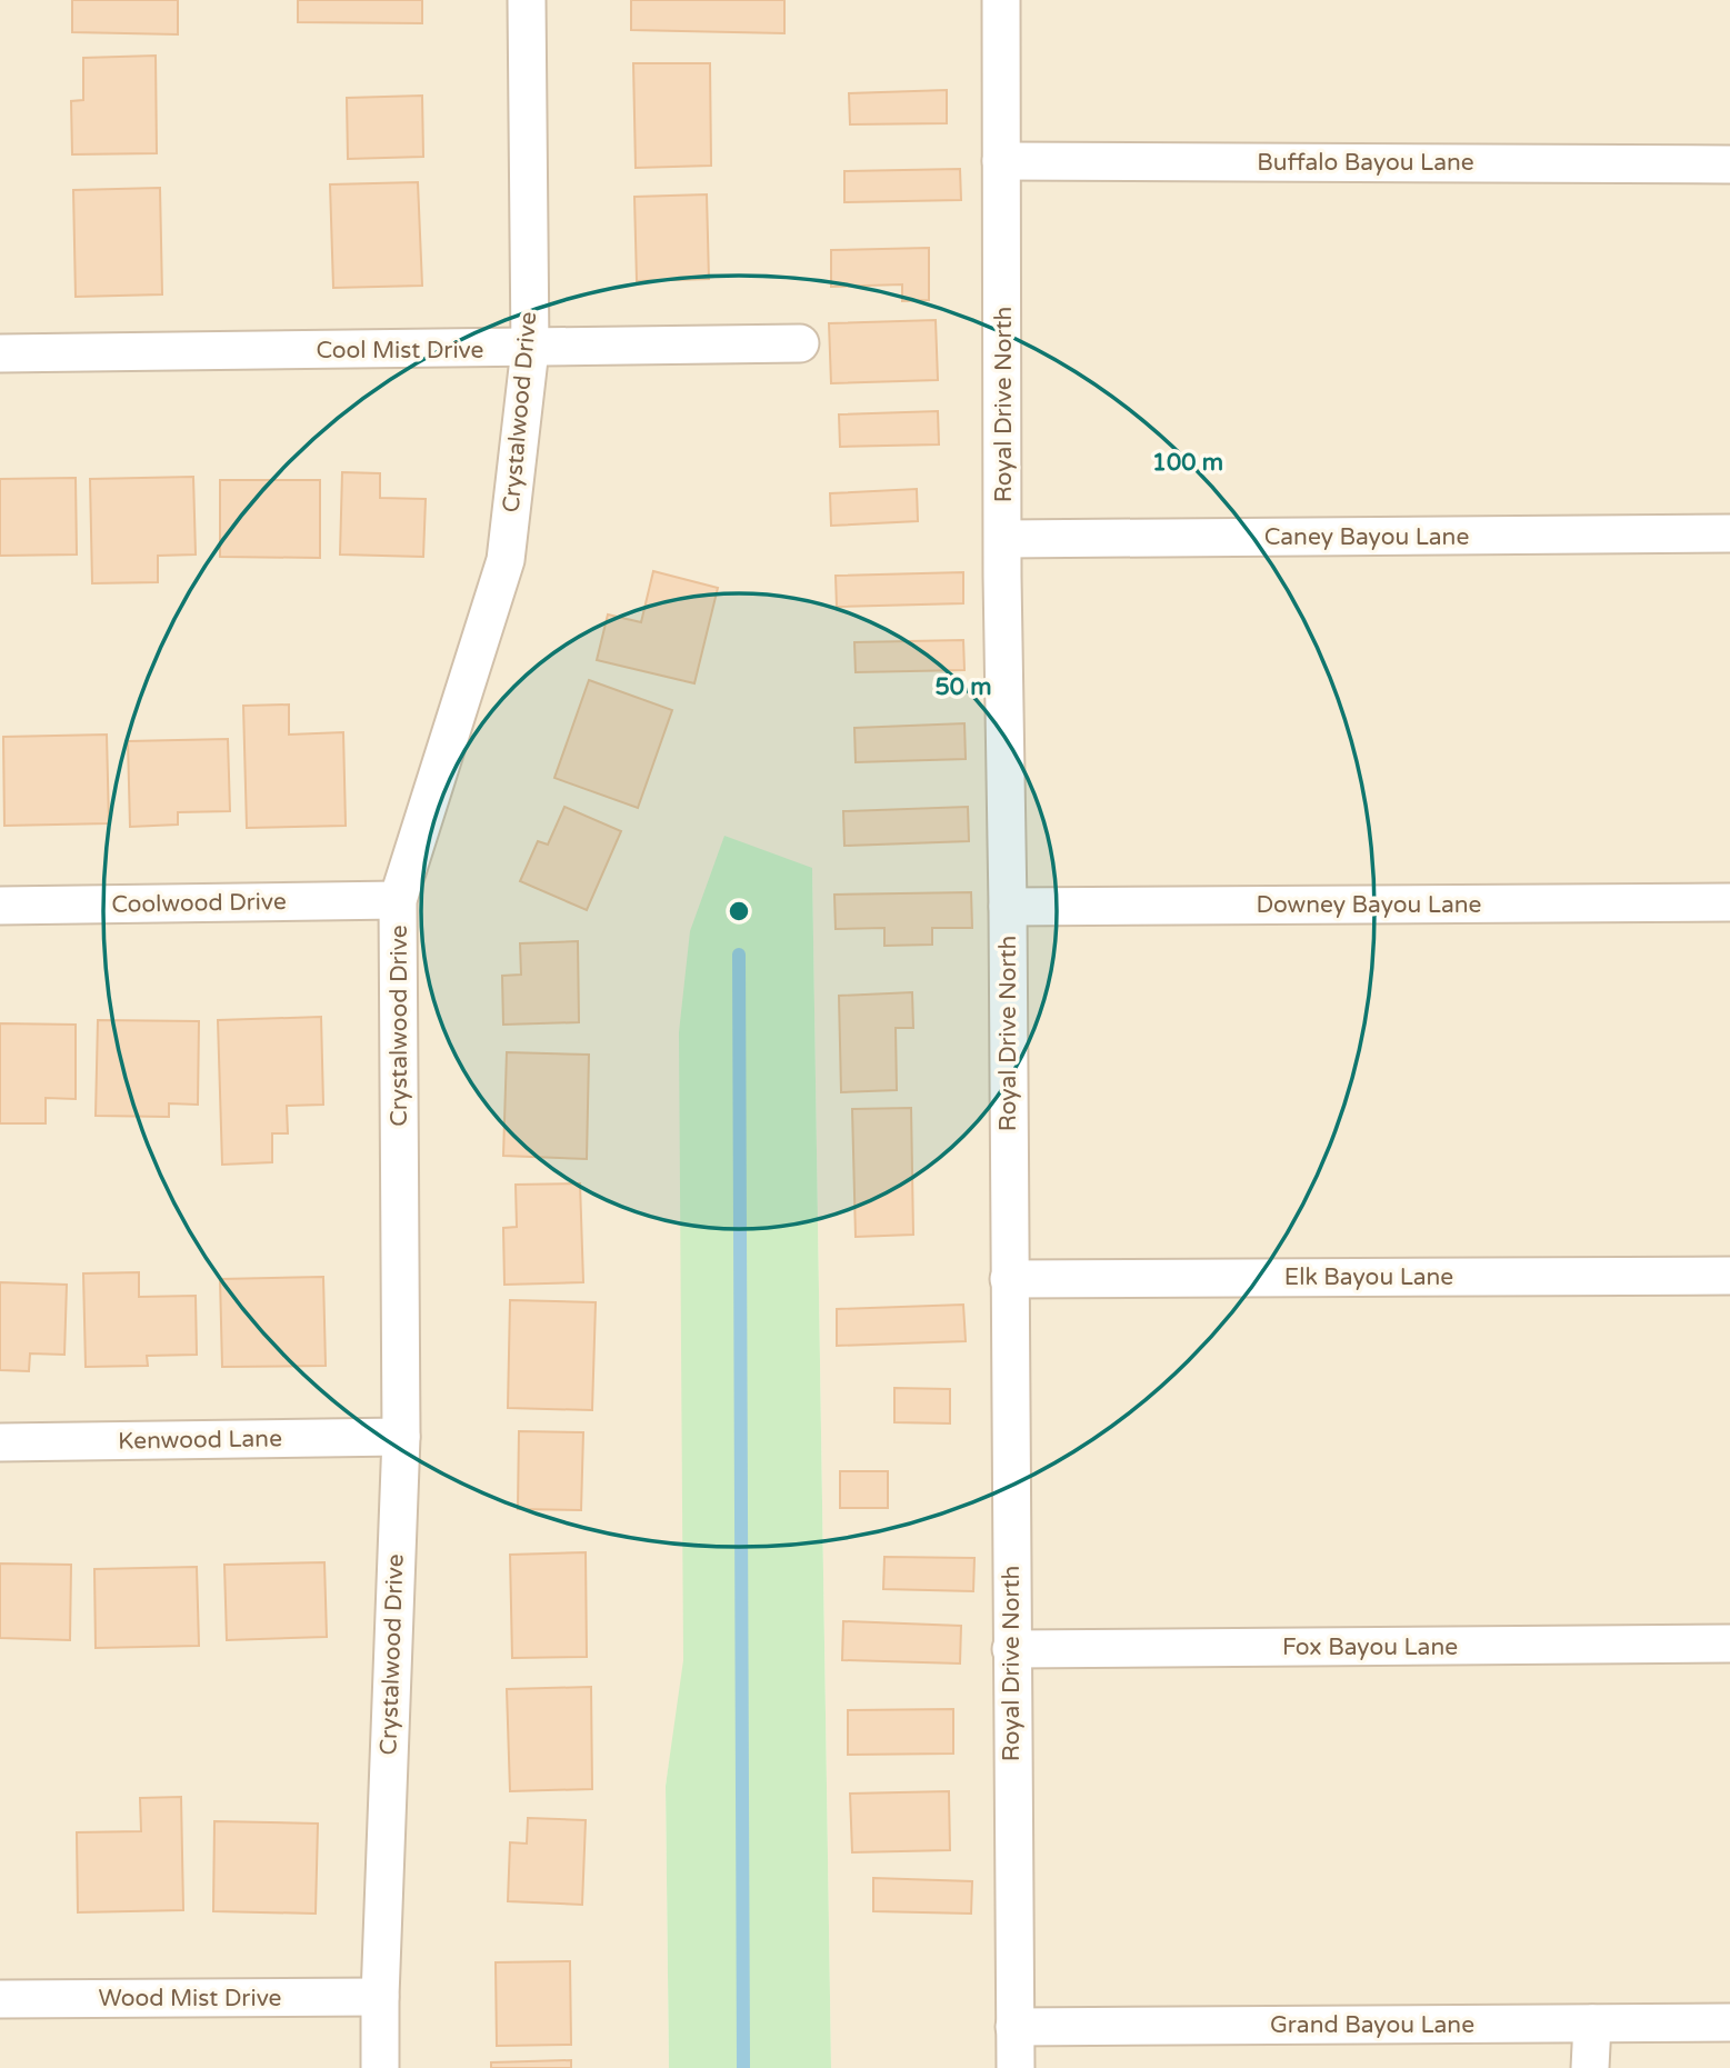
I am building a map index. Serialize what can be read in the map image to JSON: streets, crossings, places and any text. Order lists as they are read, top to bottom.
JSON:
{
  "streets": {
    "street": [
      "Buffalo Bayou Lane",
      "Cool Mist Drive",
      "Royal Drive North",
      "Crystalwood Drive",
      "Caney Bayou Lane",
      "Coolwood Drive",
      "Downey Bayou Lane",
      "Elk Bayou Lane",
      "Kenwood Lane",
      "Fox Bayou Lane",
      "Wood Mist Drive",
      "Grand Bayou Lane"
    ]
  },
  "crossings": [
    ["Buffalo Bayou Lane", "Royal Drive North"],
    ["Cool Mist Drive", "Crystalwood Drive"],
    ["Royal Drive North", "Caney Bayou Lane"],
    ["Royal Drive North", "Downey Bayou Lane"],
    ["Royal Drive North", "Elk Bayou Lane"],
    ["Royal Drive North", "Fox Bayou Lane"],
    ["Royal Drive North", "Grand Bayou Lane"],
    ["Crystalwood Drive", "Coolwood Drive"],
    ["Crystalwood Drive", "Kenwood Lane"],
    ["Crystalwood Drive", "Wood Mist Drive"]
  ],
  "rings": ["100 m", "50 m"]
}
